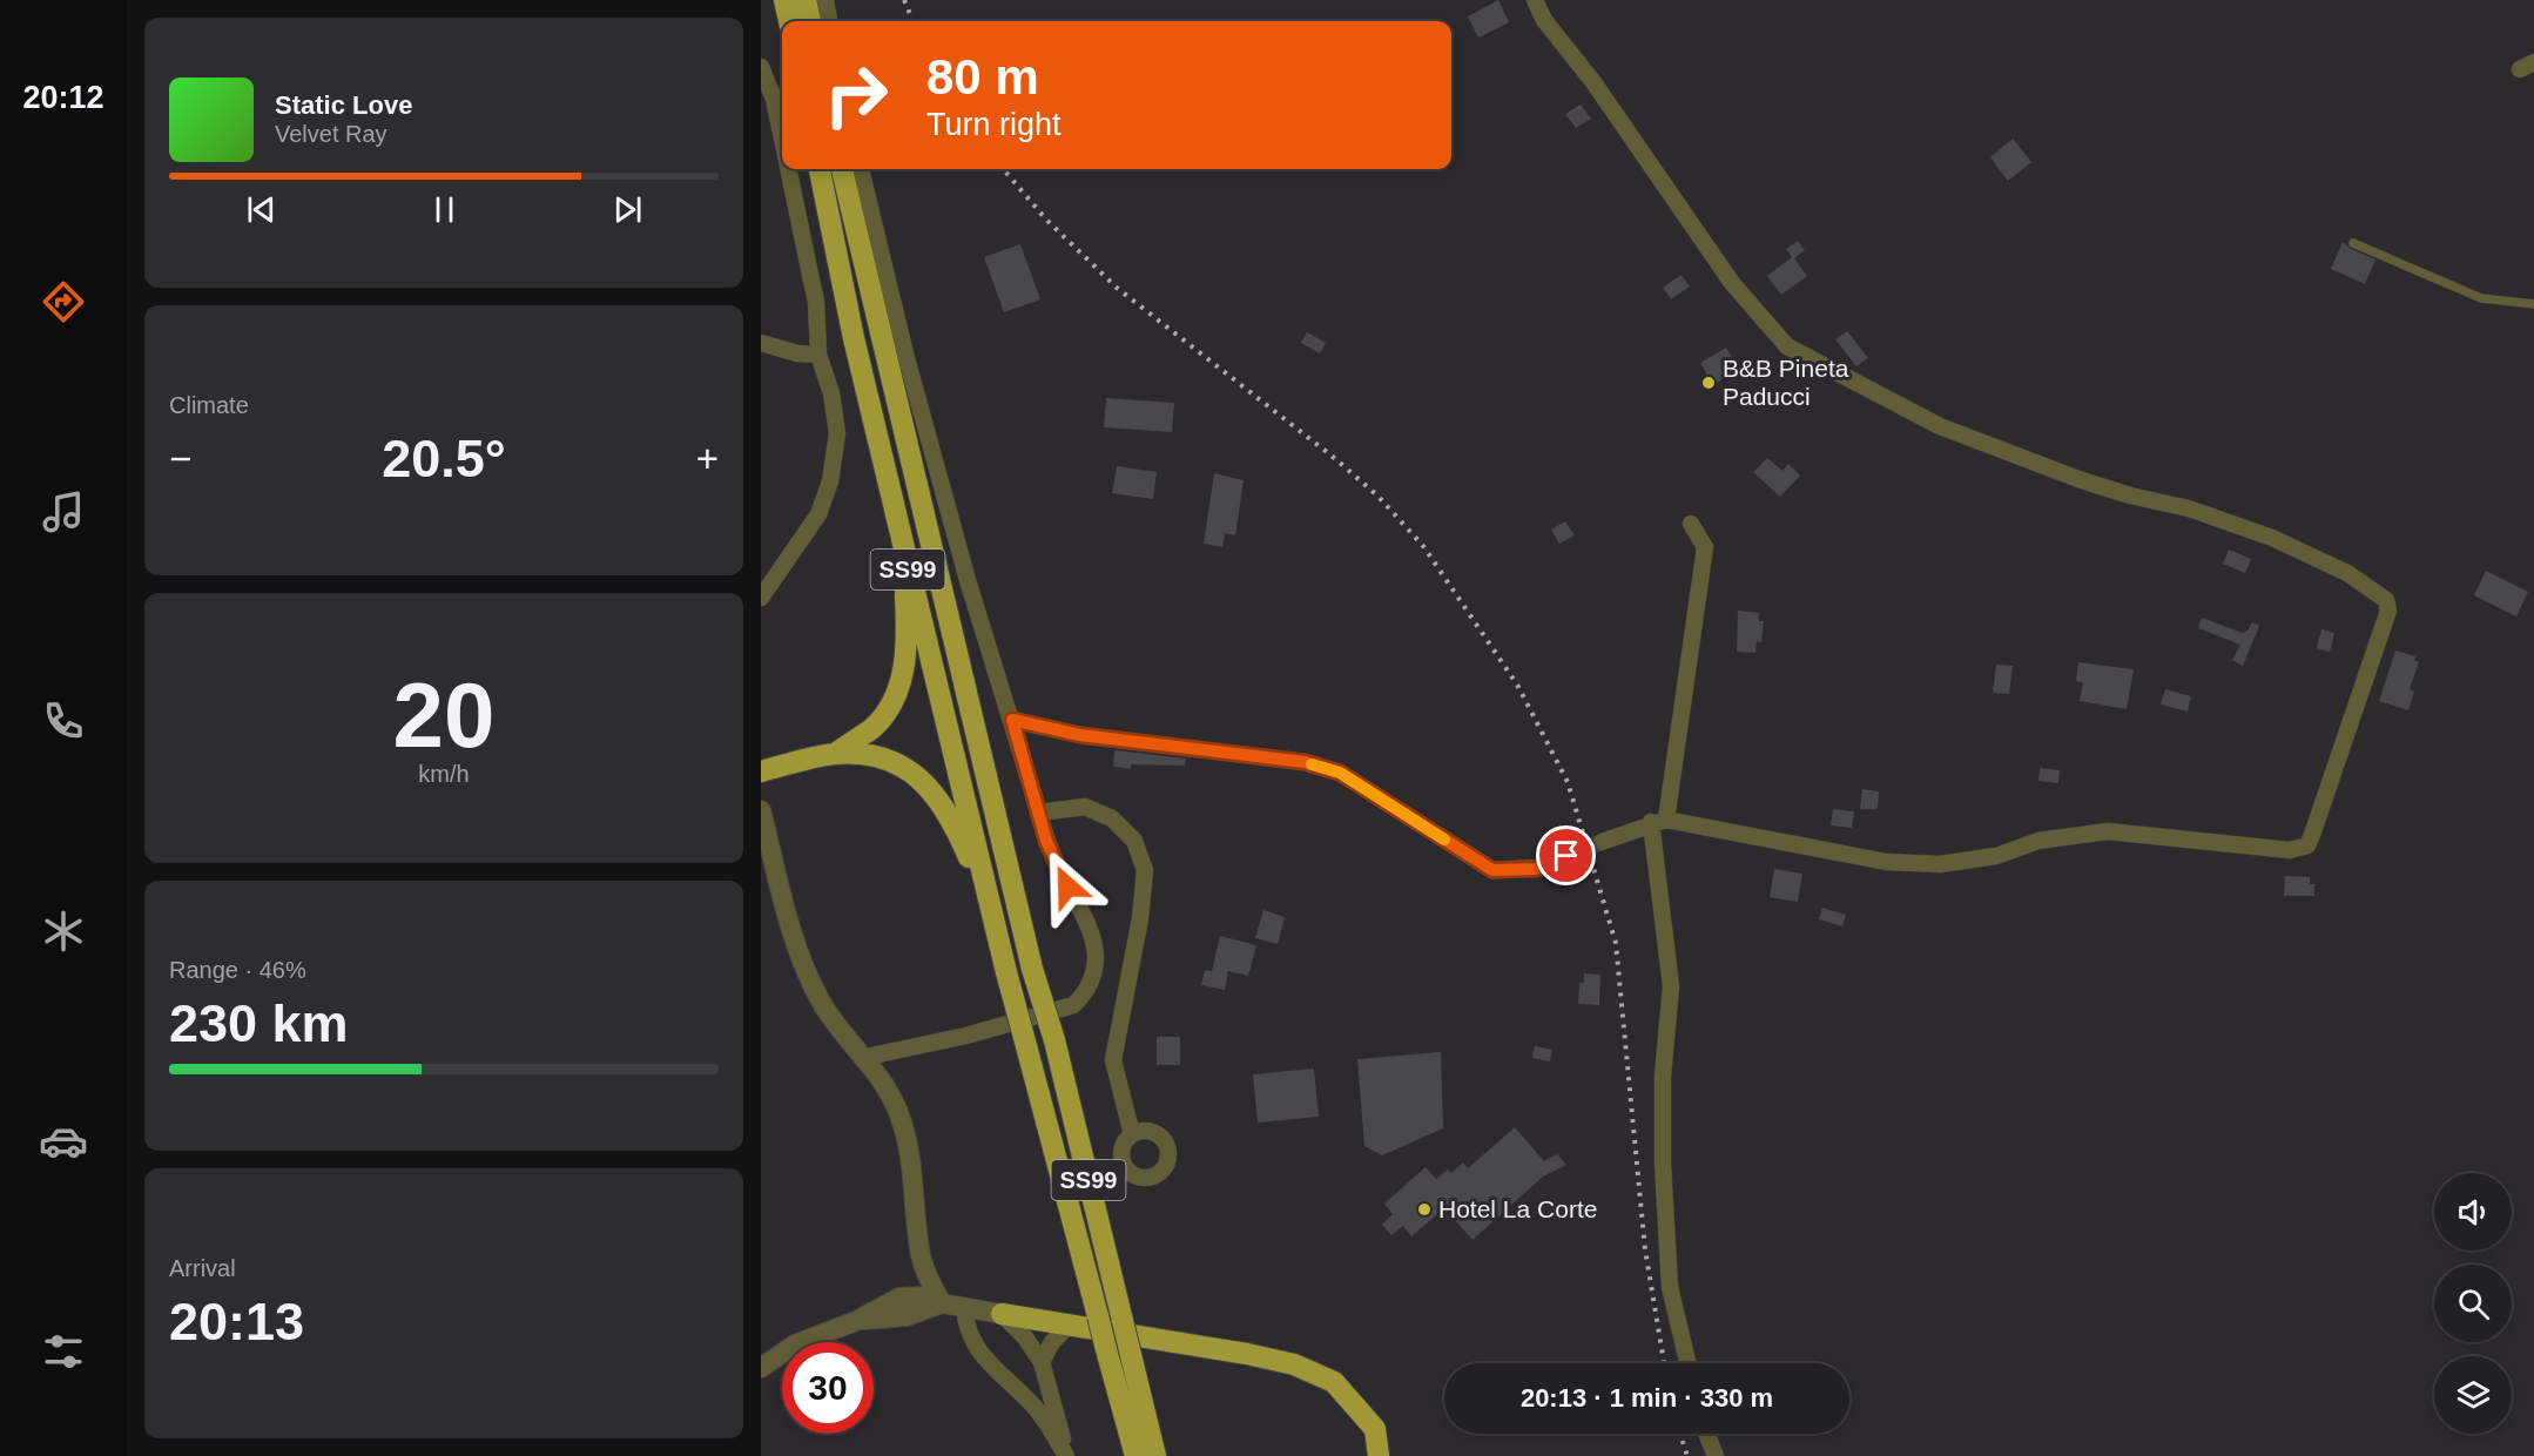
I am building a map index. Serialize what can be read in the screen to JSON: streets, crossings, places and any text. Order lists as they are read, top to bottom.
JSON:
{
  "streets": {
    "highway": ["SS99"]
  },
  "places": ["B&B Pineta Paducci", "Hotel La Corte"],
  "page": {
    "tabs": "20:12",
    "turn": ["80 m", "Turn right"],
    "song": ["Static Love", "Velvet Ray"],
    "tile": [
      "Climate",
      ["20", "km/h"],
      ["Range · 46%", "230 km"],
      ["Arrival", "20:13"]
    ],
    "heat": ["−", "20.5°", "+"],
    "limit": "30",
    "trip": "20:13 · 1 min · 330 m"
  }
}
